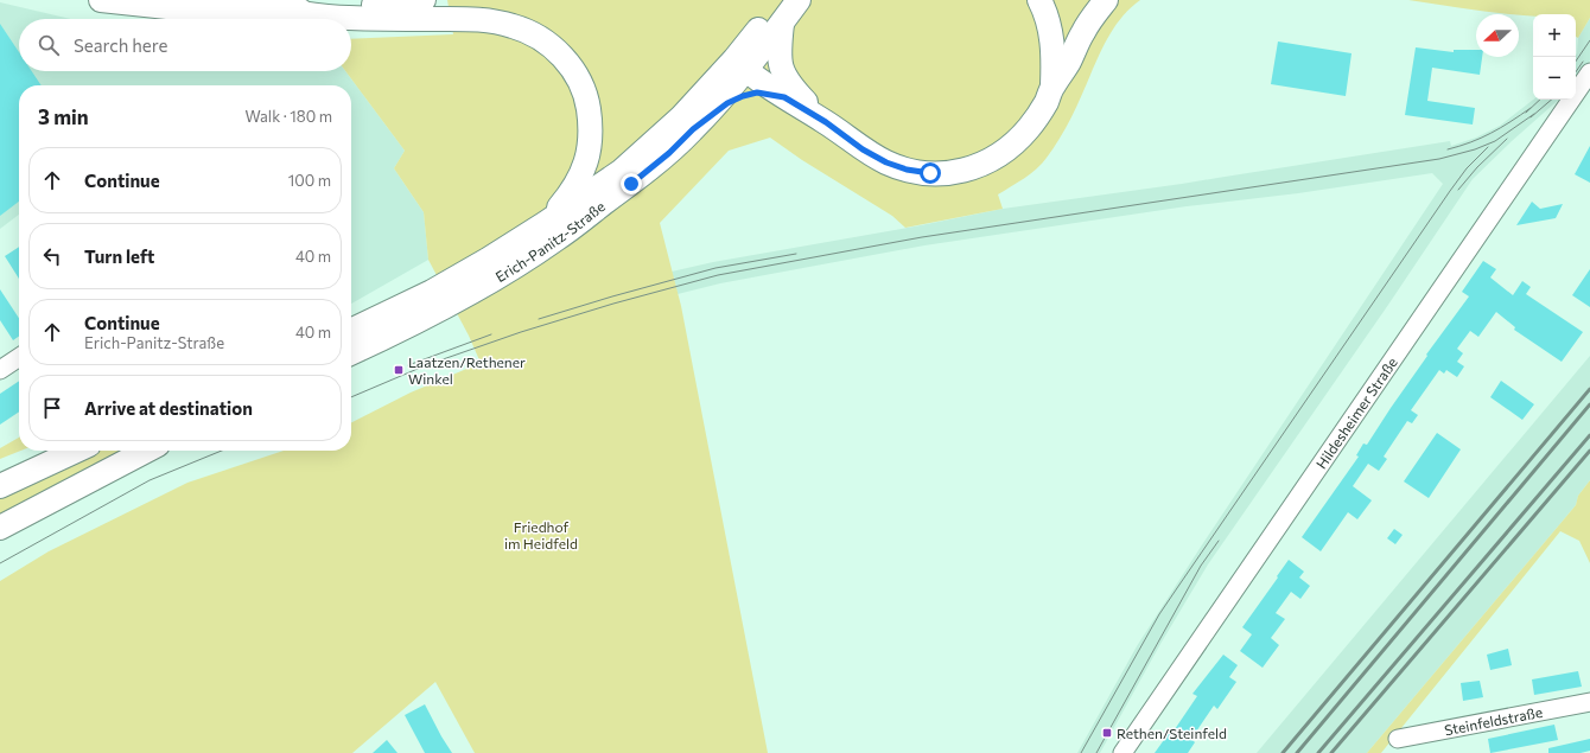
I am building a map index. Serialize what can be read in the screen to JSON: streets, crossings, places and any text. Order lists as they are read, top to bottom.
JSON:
{
  "streets": {
    "main road": ["Erich-Panitz-Straße"],
    "street": ["Hildesheimer Straße", "Steinfeldstraße"]
  },
  "parks": ["Friedhof im Heidfeld"],
  "places": {
    "transit": ["Laatzen/Rethener Winkel", "Rethen/Steinfeld"]
  },
  "north": "left",
  "page": {
    "map_buttons": ["+", "−"],
    "search": "Search here",
    "heading": ["3 min", "Walk · 180 m"],
    "list": [
      ["Continue", "100 m"],
      ["Turn left", "40 m"],
      ["Continue", "Erich-Panitz-Straße", "40 m"],
      "Arrive at destination"
    ]
  }
}
